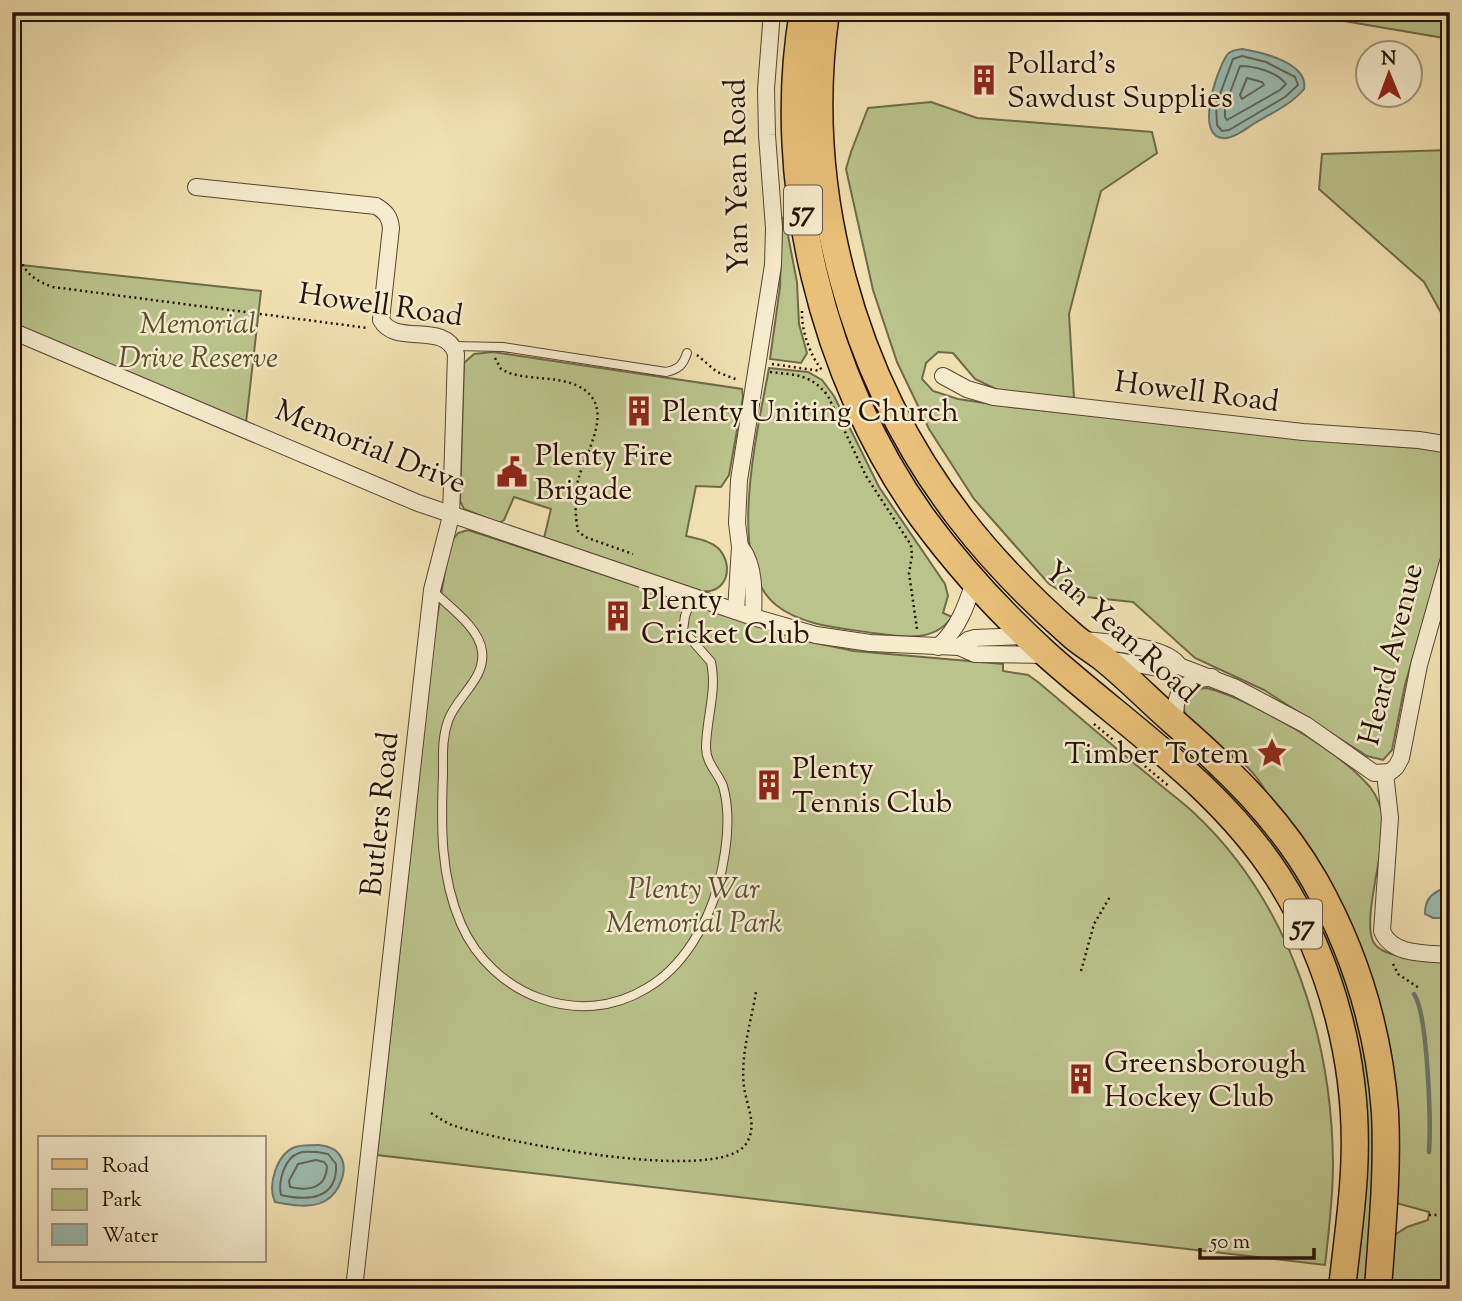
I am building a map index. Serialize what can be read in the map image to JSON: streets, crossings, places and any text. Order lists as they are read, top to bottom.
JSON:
{
  "streets": {
    "main road": [
      "Yan Yean Road",
      "57",
      "Memorial Drive",
      "Heard Avenue"
    ],
    "street": ["Howell Road", "Butlers Road"]
  },
  "crossings": [
    ["Yan Yean Road", "Memorial Drive"],
    ["Yan Yean Road", "Heard Avenue"],
    ["Howell Road", "Butlers Road"],
    ["Memorial Drive", "Heard Avenue"],
    ["Memorial Drive", "Butlers Road"]
  ],
  "parks": ["Memorial Drive Reserve", "Plenty War Memorial Park"],
  "places": {
    "building": [
      "Pollard's Sawdust Supplies",
      "Plenty Uniting Church",
      "Plenty Cricket Club",
      "Plenty Tennis Club",
      "Greensborough Hockey Club"
    ],
    "public building": ["Plenty Fire Brigade"],
    "place": ["Timber Totem"]
  },
  "legend": ["Road", "Park", "Water"],
  "scale_bar": "50 m",
  "north": "top"
}
